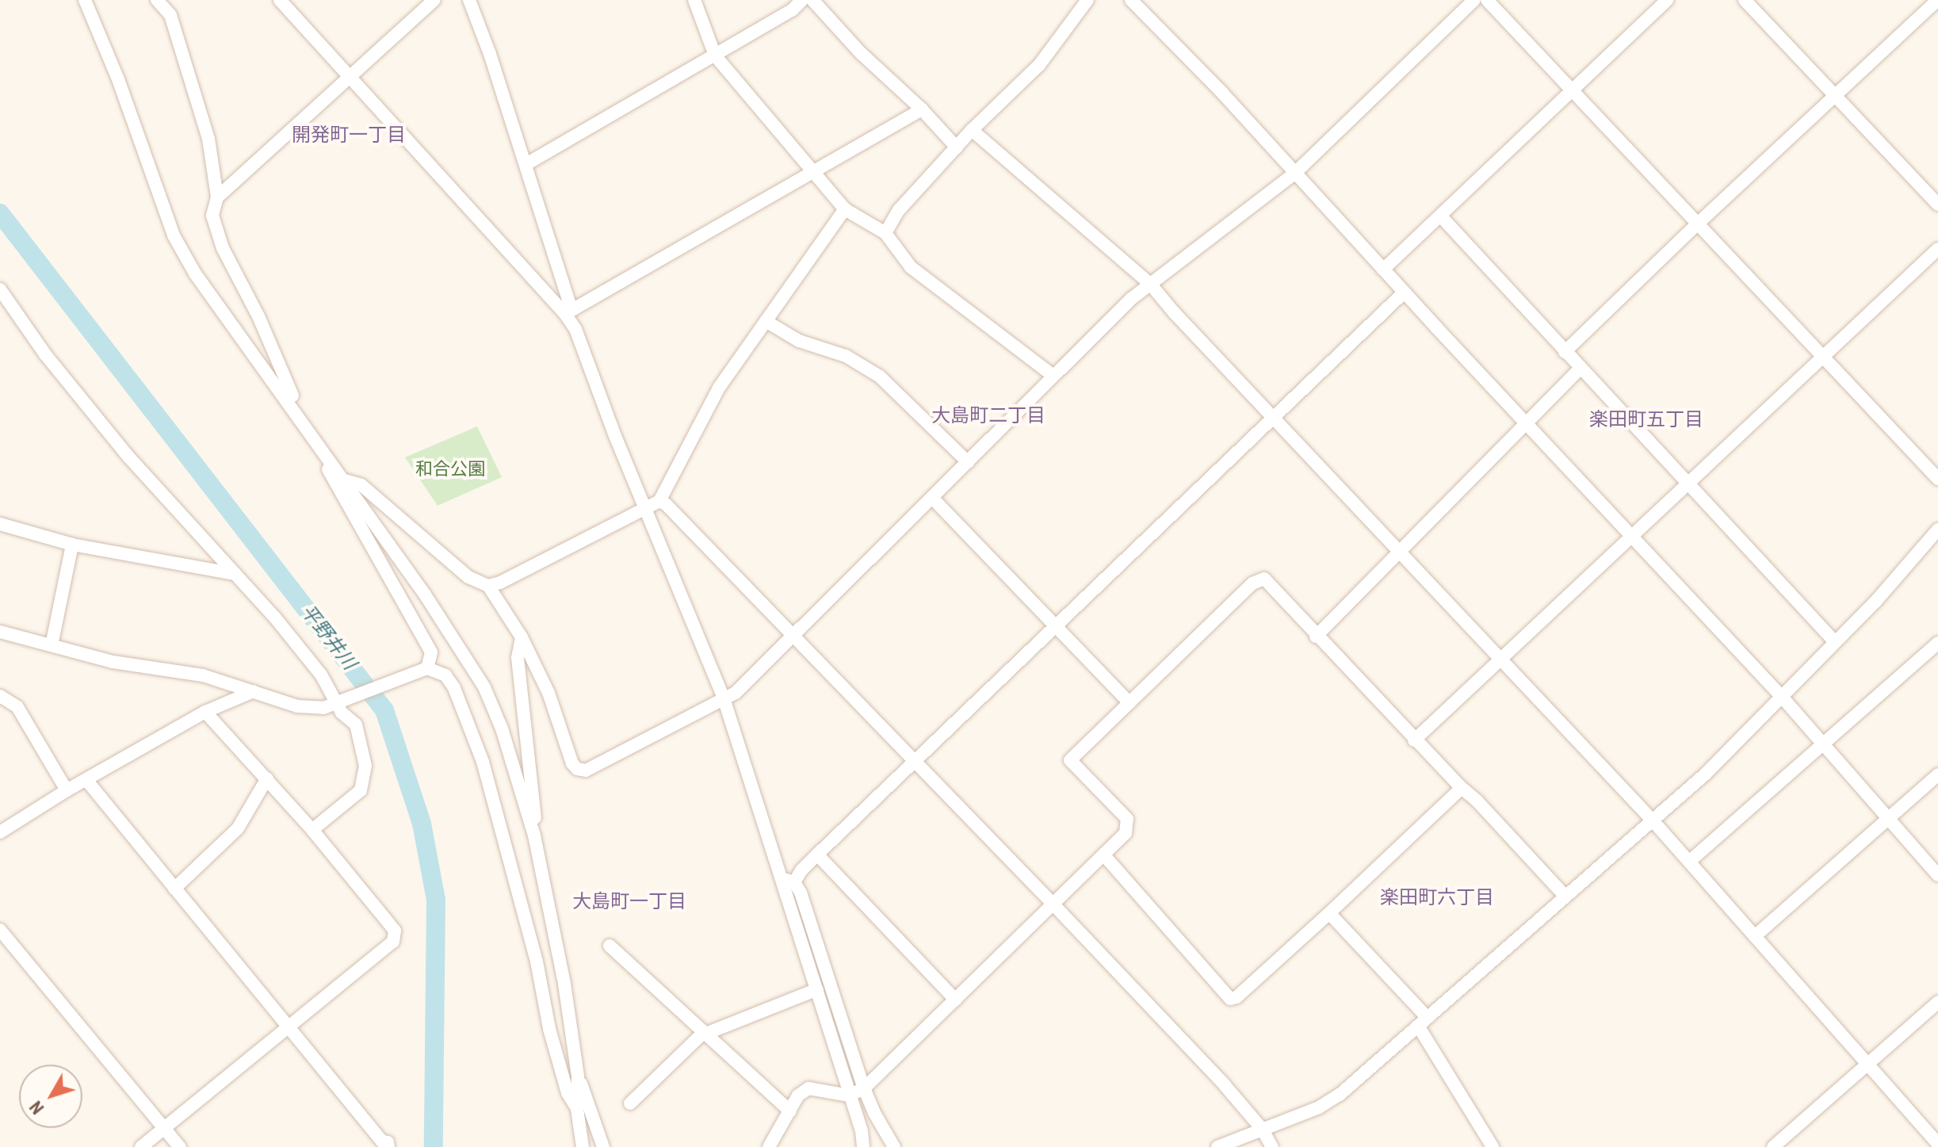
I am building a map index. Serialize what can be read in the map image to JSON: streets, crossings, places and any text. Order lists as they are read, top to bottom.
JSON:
{
  "districts": [
    "開発町一丁目",
    "大島町二丁目",
    "楽田町五丁目",
    "楽田町六丁目",
    "大島町一丁目"
  ],
  "water": ["平野井川"],
  "parks": ["和合公園"],
  "north": "bottom left"
}
